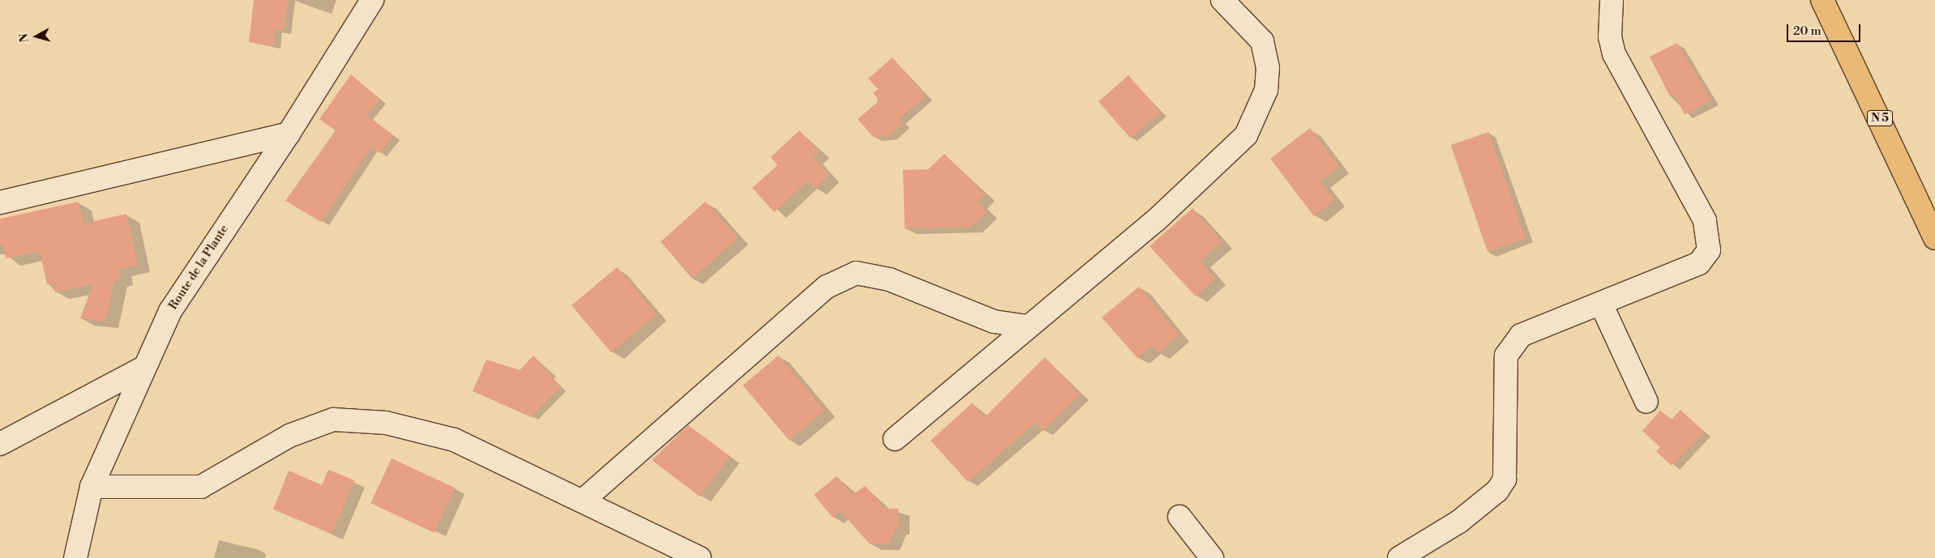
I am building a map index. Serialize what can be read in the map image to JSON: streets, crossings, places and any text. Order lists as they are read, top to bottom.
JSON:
{
  "streets": {
    "main road": ["N 5"],
    "street": ["Route de la Plante"]
  },
  "scale_bar": "20 m",
  "north": "left"
}
